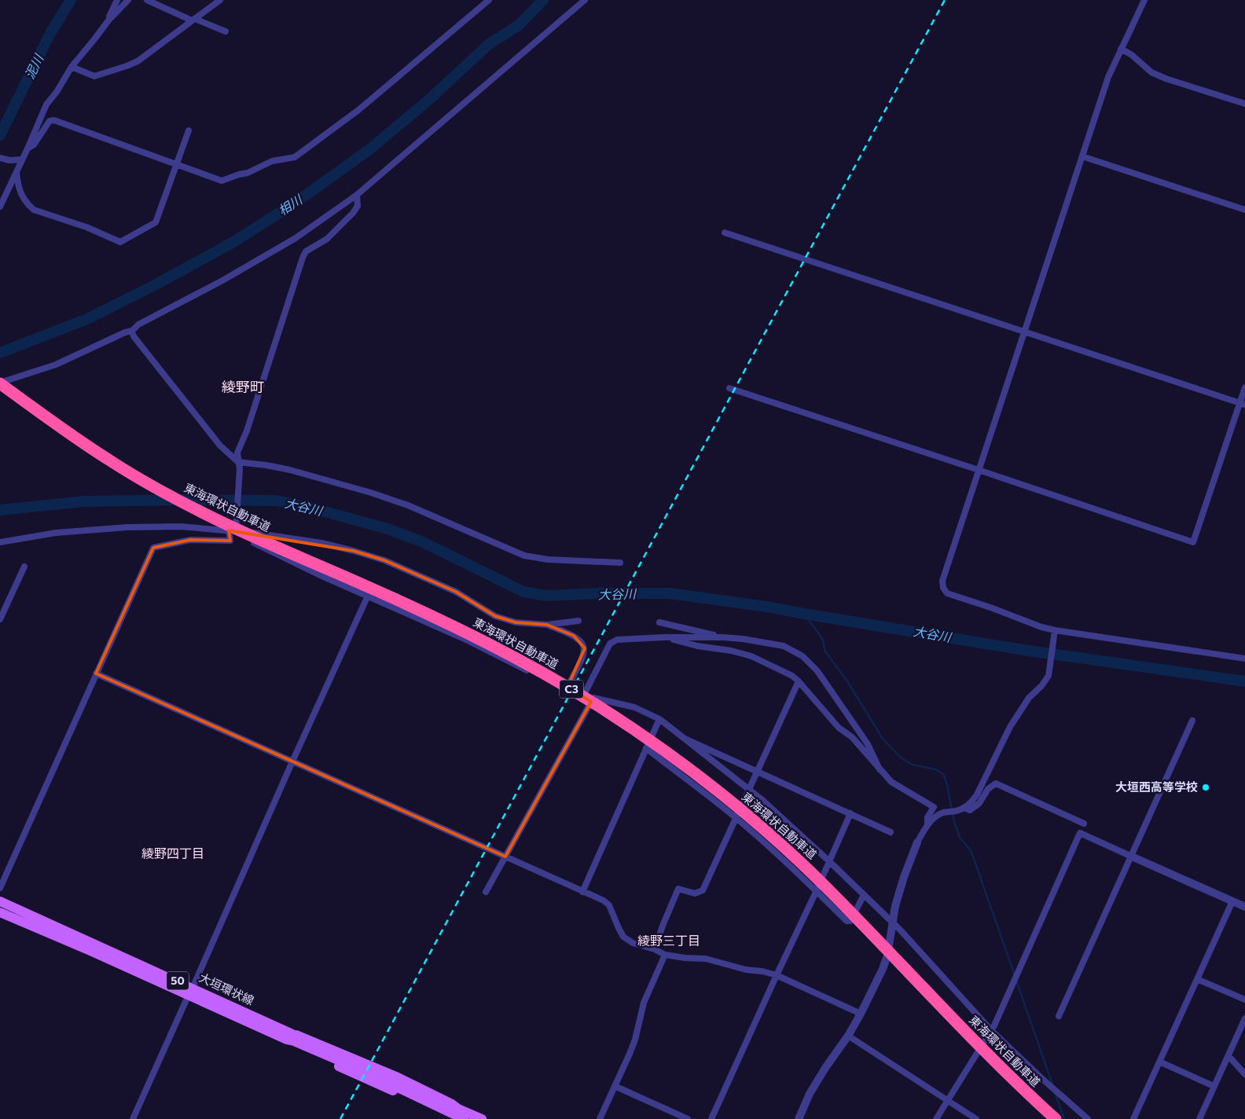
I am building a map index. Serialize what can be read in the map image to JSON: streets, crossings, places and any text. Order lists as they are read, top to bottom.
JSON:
{
  "streets": {
    "highway": ["東海環状自動車道", "C3"],
    "main road": ["50", "大垣環状線"]
  },
  "districts": ["綾野町", "綾野四丁目", "綾野三丁目"],
  "water": ["泥川", "相川", "大谷川"],
  "places": ["大垣西高等学校"]
}
